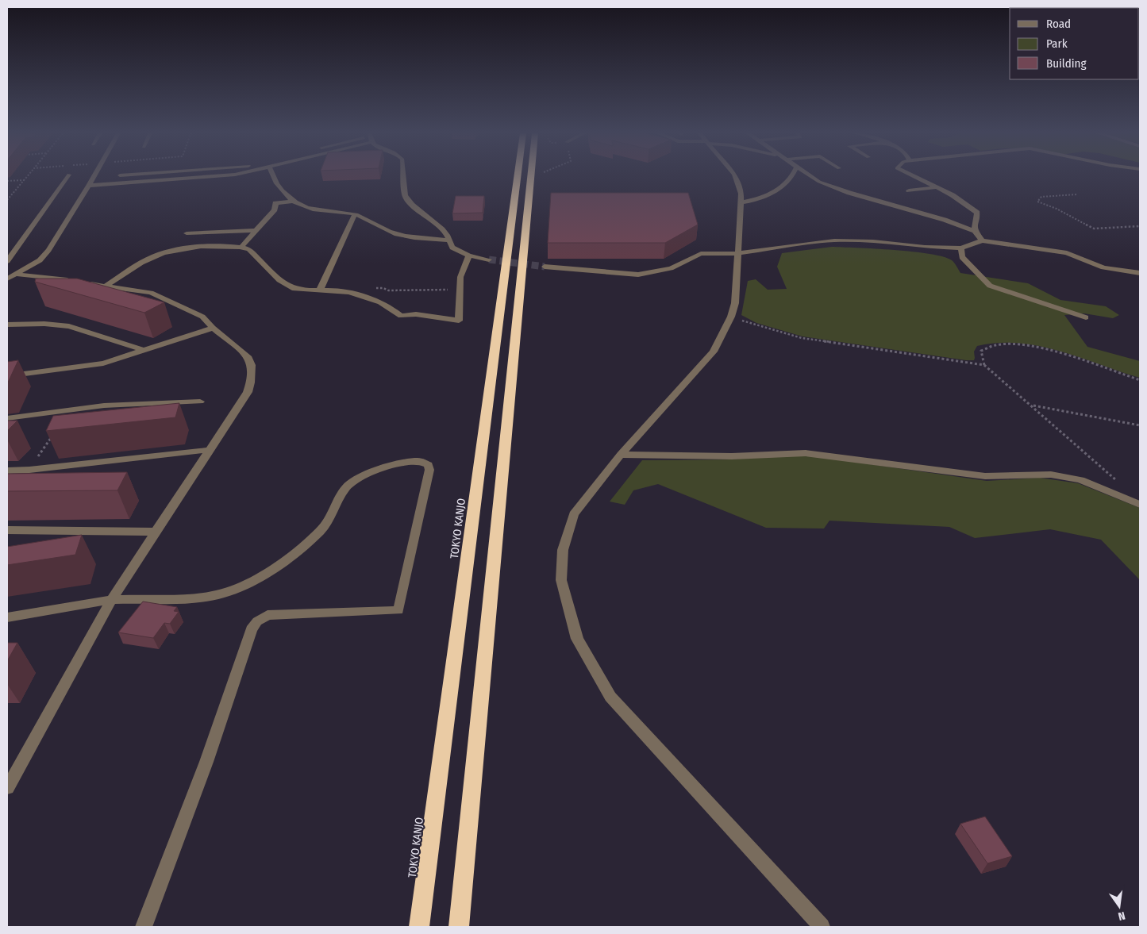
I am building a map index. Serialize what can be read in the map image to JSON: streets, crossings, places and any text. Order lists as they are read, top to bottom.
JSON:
{
  "streets": {
    "highway": ["TOKYO KANJO"]
  },
  "legend": ["Road", "Park", "Building"],
  "north": "bottom"
}
